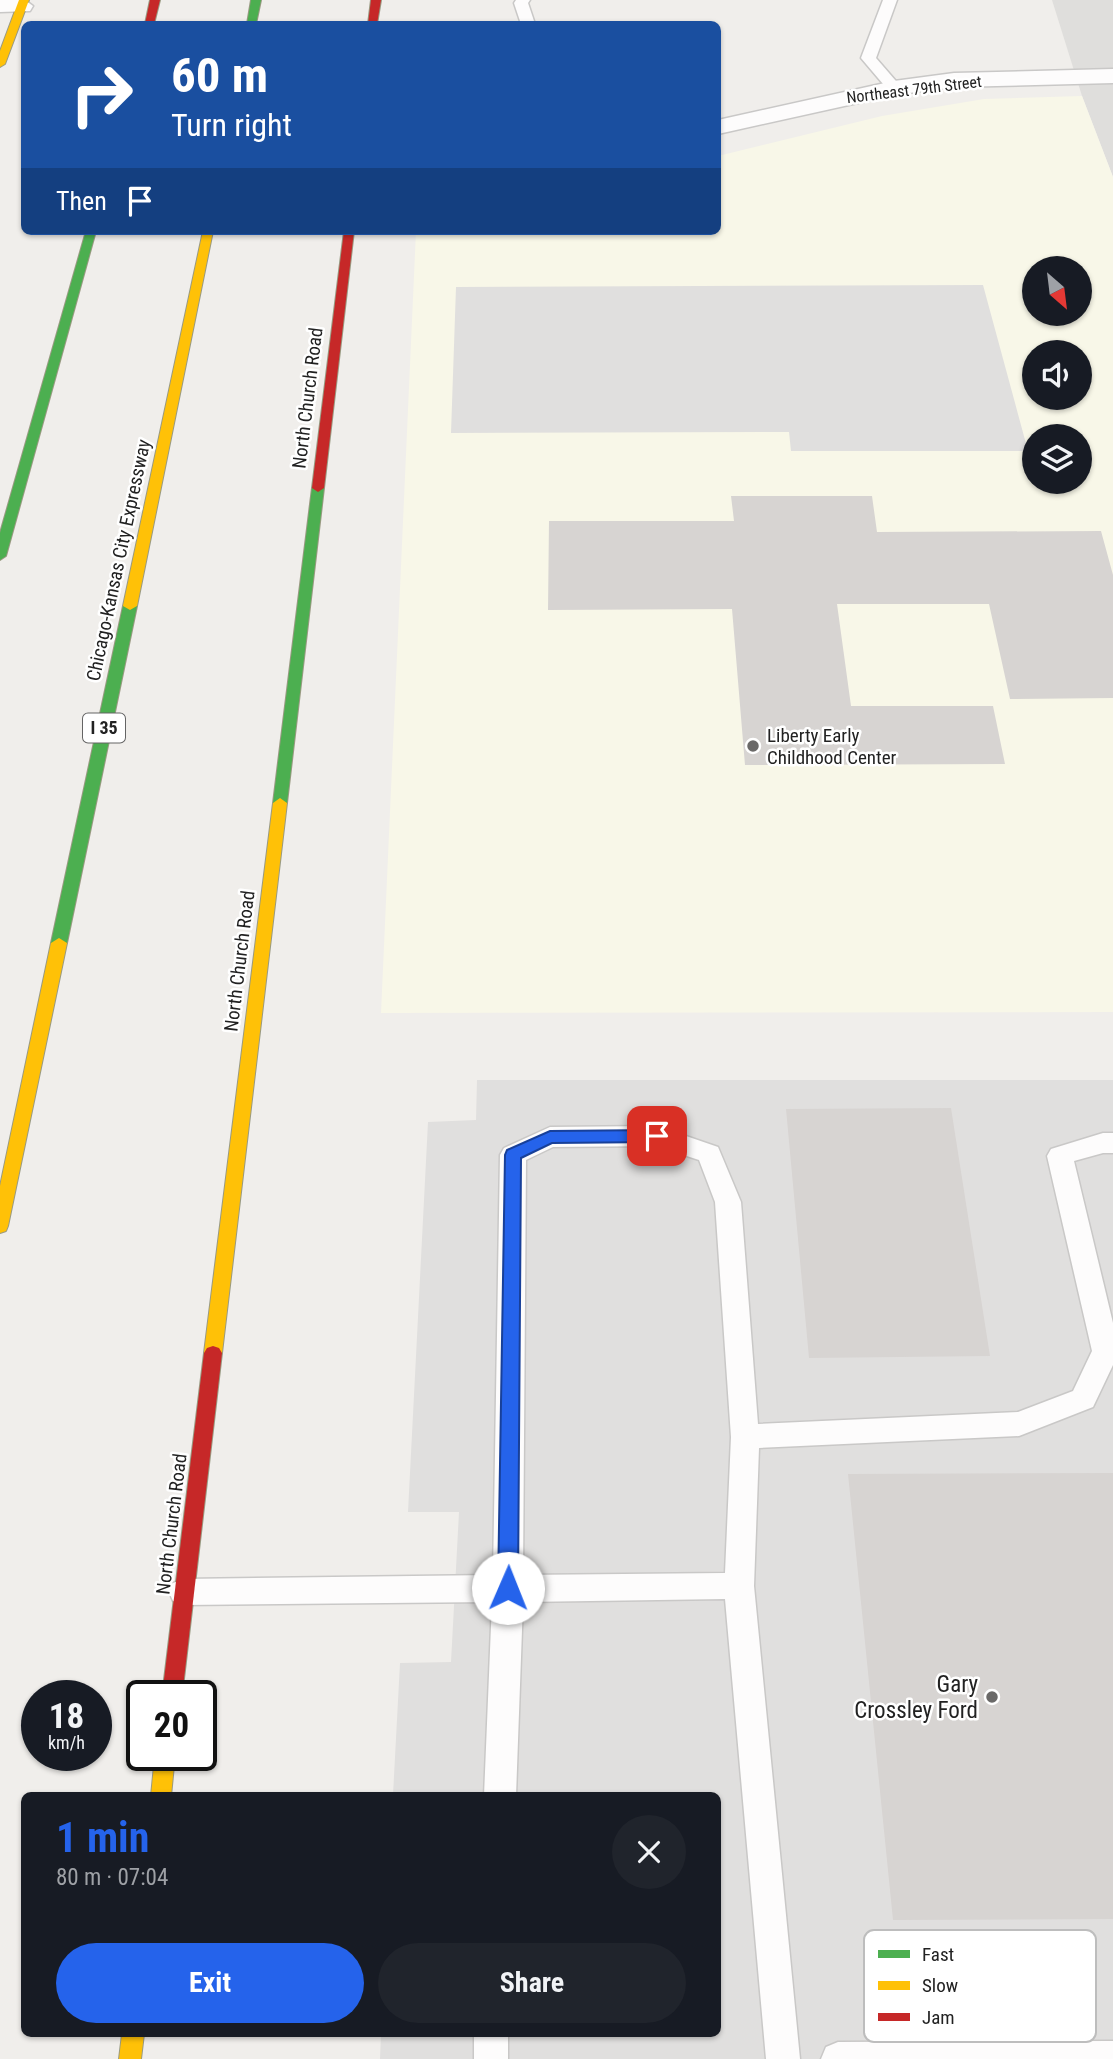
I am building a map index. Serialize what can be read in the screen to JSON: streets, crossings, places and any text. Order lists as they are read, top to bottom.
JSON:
{
  "streets": {
    "main road": ["North Church Road", "Chicago-Kansas City Expressway", "I 35"],
    "street": ["Northeast 79th Street"]
  },
  "places": ["Liberty Early Childhood Center", "Gary Crossley Ford"],
  "legend": ["Fast", "Slow", "Jam"],
  "north": "bottom right",
  "page": {
    "turn": ["60 m", "Turn right"],
    "then": "Then",
    "speed": "18 km/h",
    "limit": "20",
    "heading": ["1 min", "80 m · 07:04"],
    "buttons": ["Exit", "Share"]
  }
}
